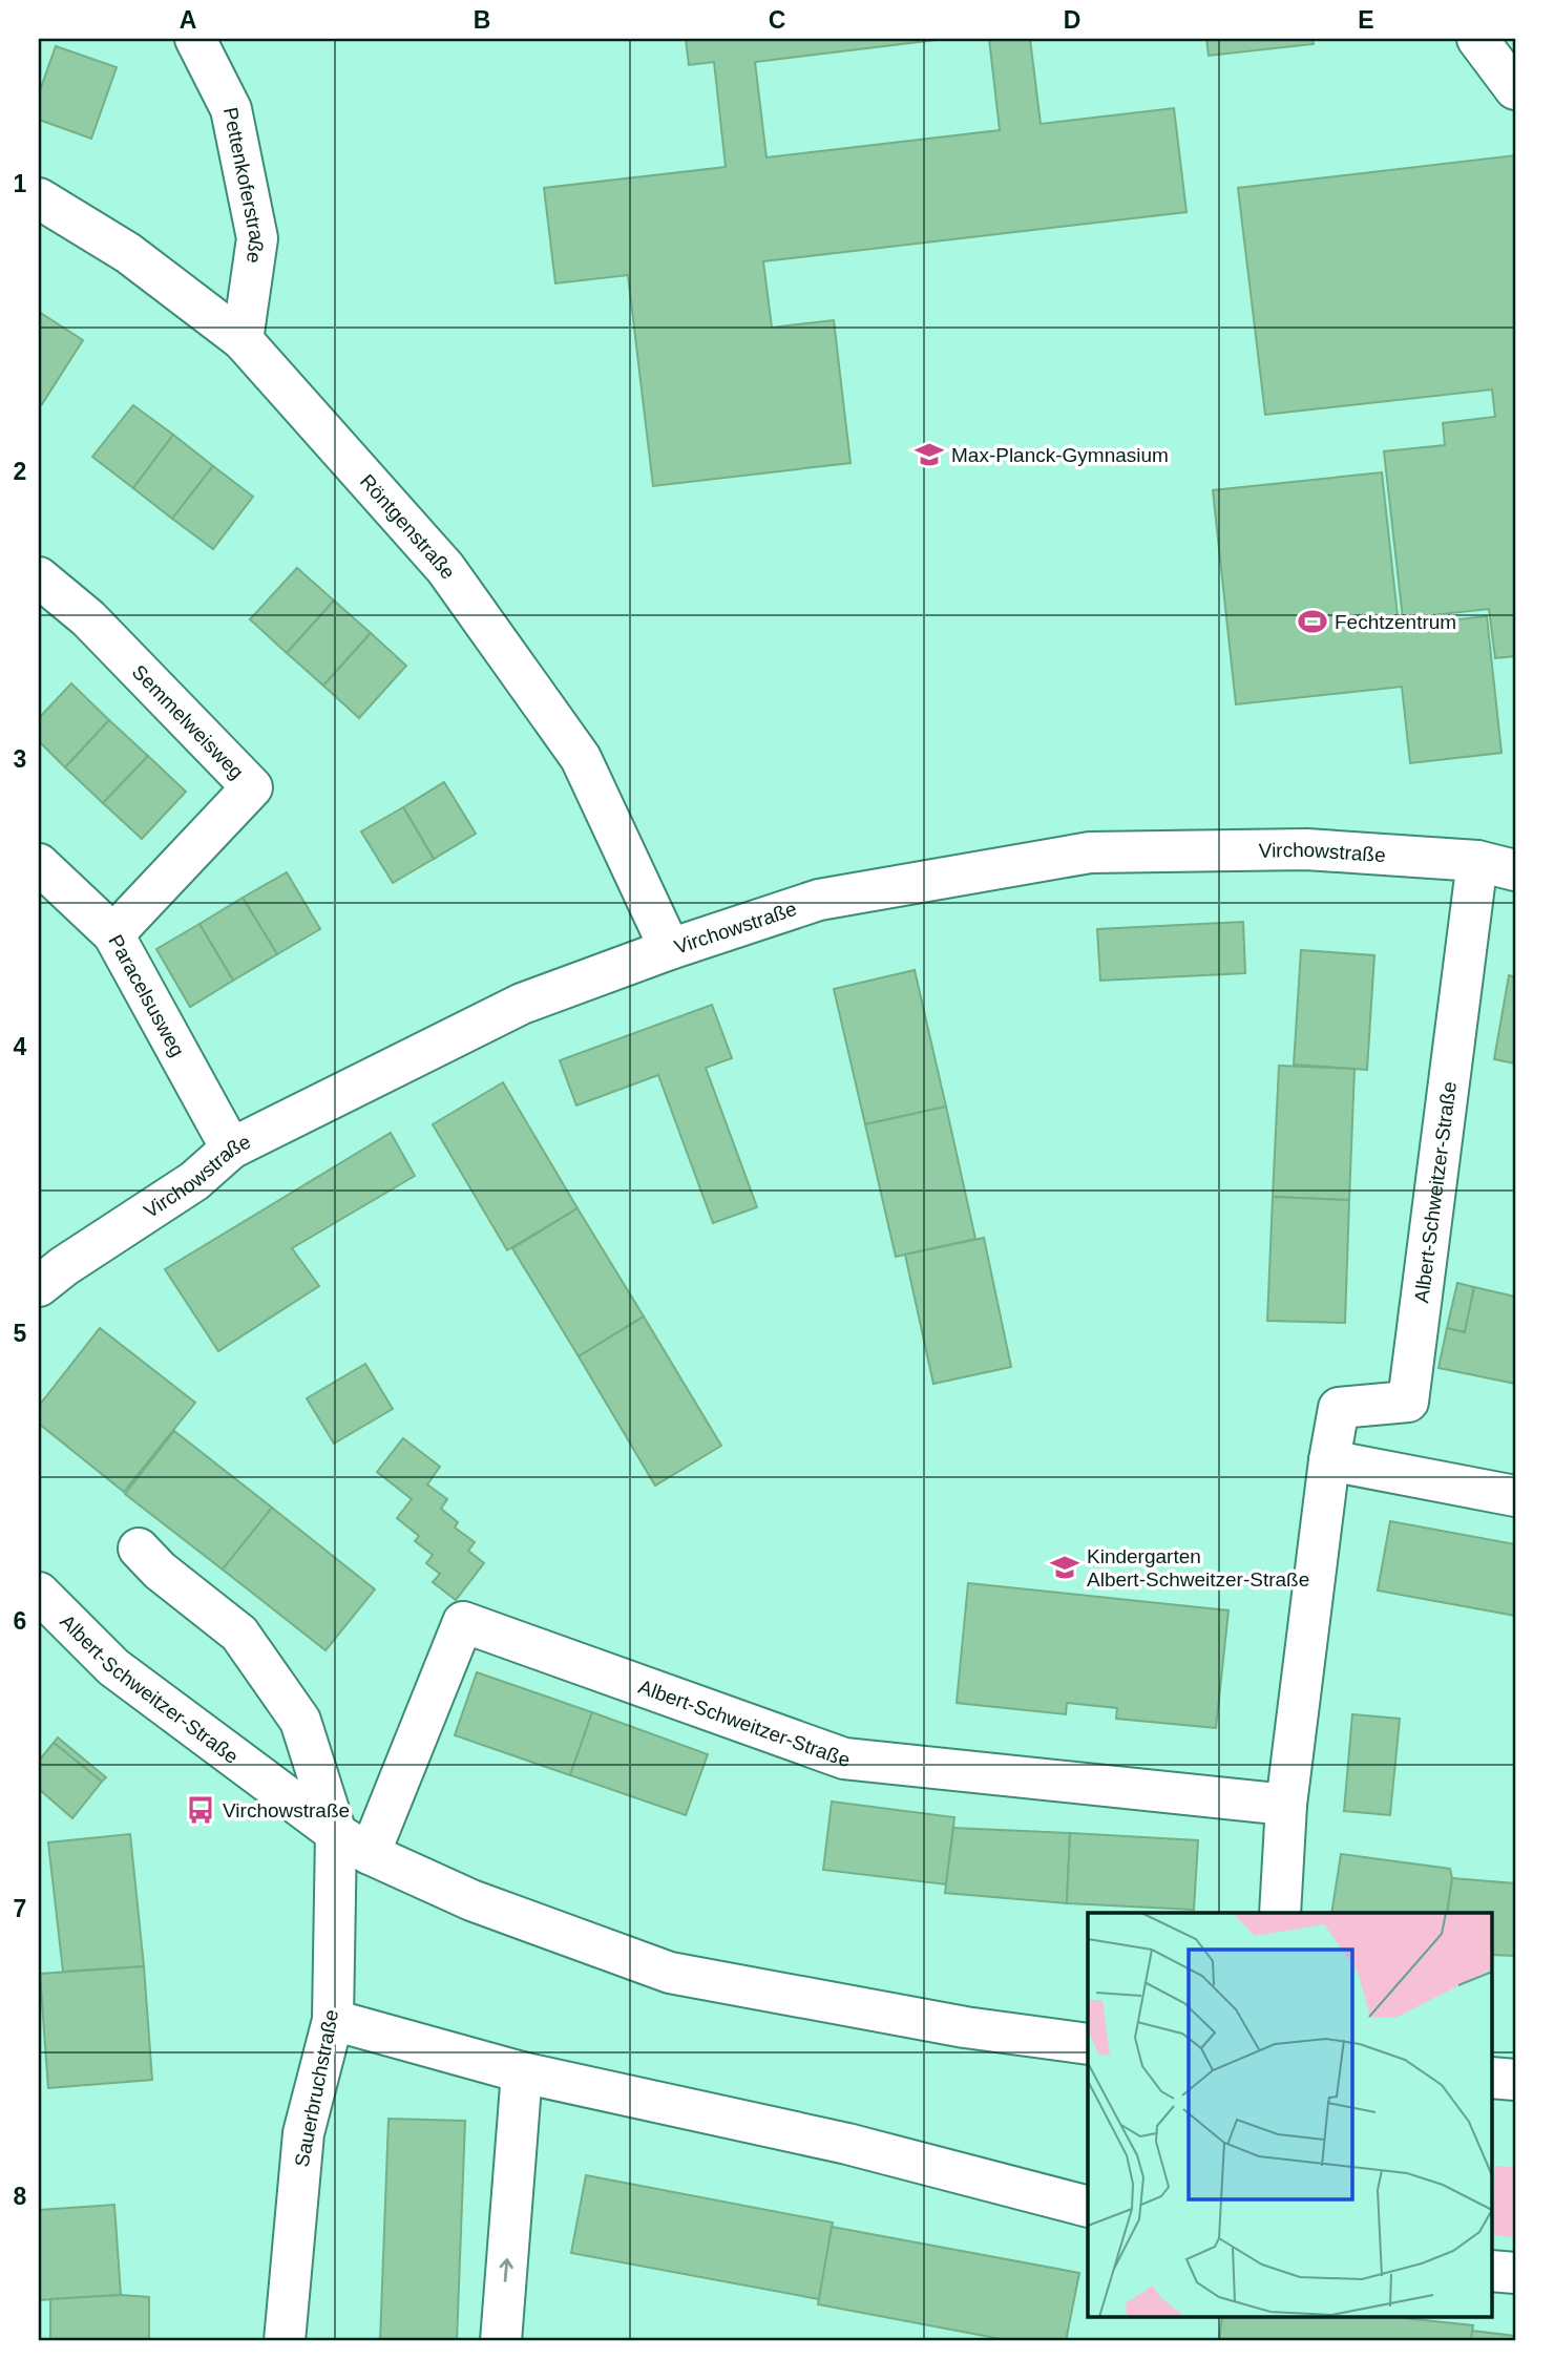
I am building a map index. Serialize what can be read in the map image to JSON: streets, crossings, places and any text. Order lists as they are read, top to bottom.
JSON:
{
  "streets": {
    "street": [
      "Pettenkoferstraße",
      "Röntgenstraße",
      "Semmelweisweg",
      "Virchowstraße",
      "Paracelsusweg",
      "Albert-Schweitzer-Straße",
      "Sauerbruchstraße"
    ]
  },
  "crossings": [
    ["Pettenkoferstraße", "Röntgenstraße"],
    ["Röntgenstraße", "Virchowstraße"],
    ["Semmelweisweg", "Paracelsusweg"],
    ["Virchowstraße", "Paracelsusweg"],
    ["Virchowstraße", "Albert-Schweitzer-Straße"],
    ["Albert-Schweitzer-Straße", "Sauerbruchstraße"]
  ],
  "places": {
    "school or university": ["Max-Planck-Gymnasium", "Kindergarten Albert-Schweitzer-Straße"],
    "sports": ["Fechtzentrum"],
    "bus stop": ["Virchowstraße"]
  },
  "grid": {
    "columns": [
      "A",
      "B",
      "C",
      "D",
      "E"
    ],
    "rows": [
      "1",
      "2",
      "3",
      "4",
      "5",
      "6",
      "7",
      "8"
    ]
  }
}
